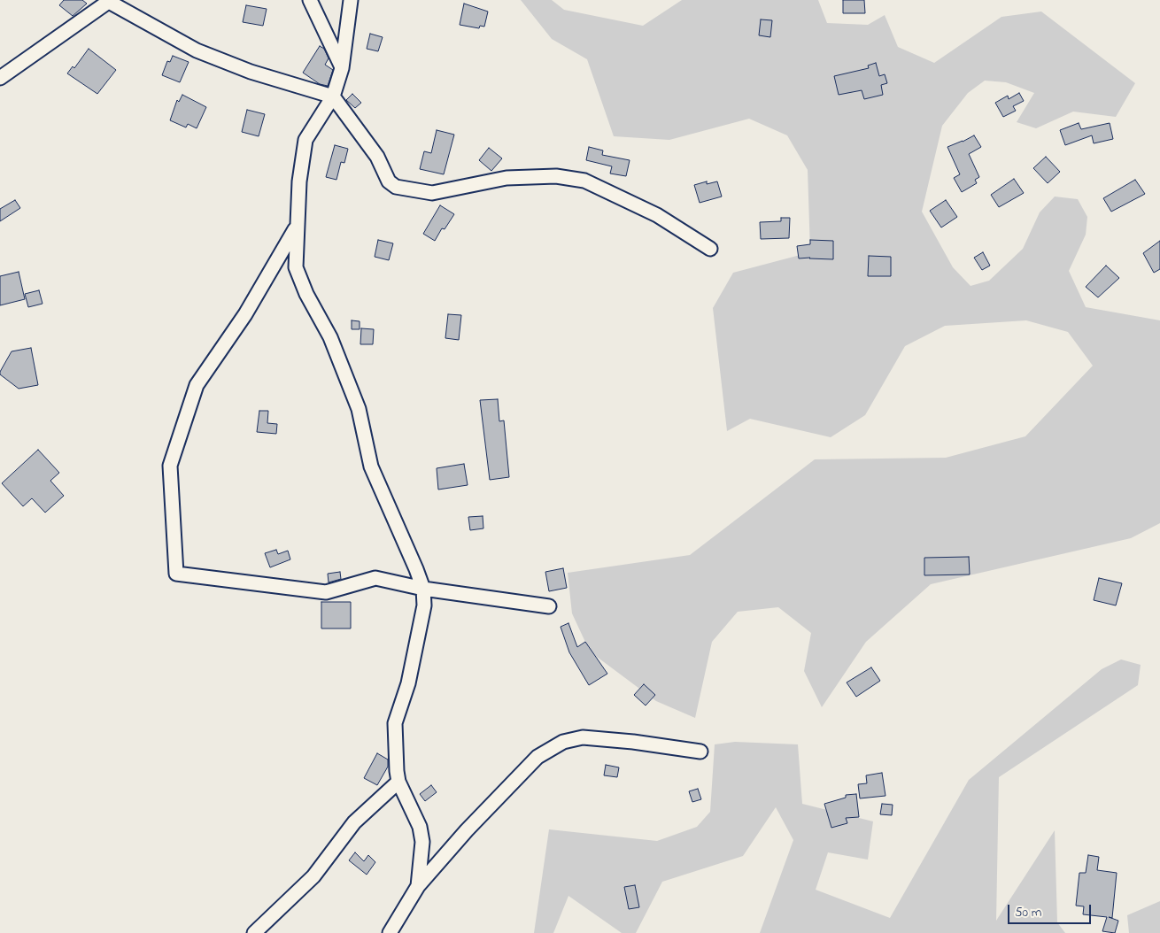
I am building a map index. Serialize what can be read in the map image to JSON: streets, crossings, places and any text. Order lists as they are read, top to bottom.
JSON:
{
  "scale_bar": "50 m"
}
